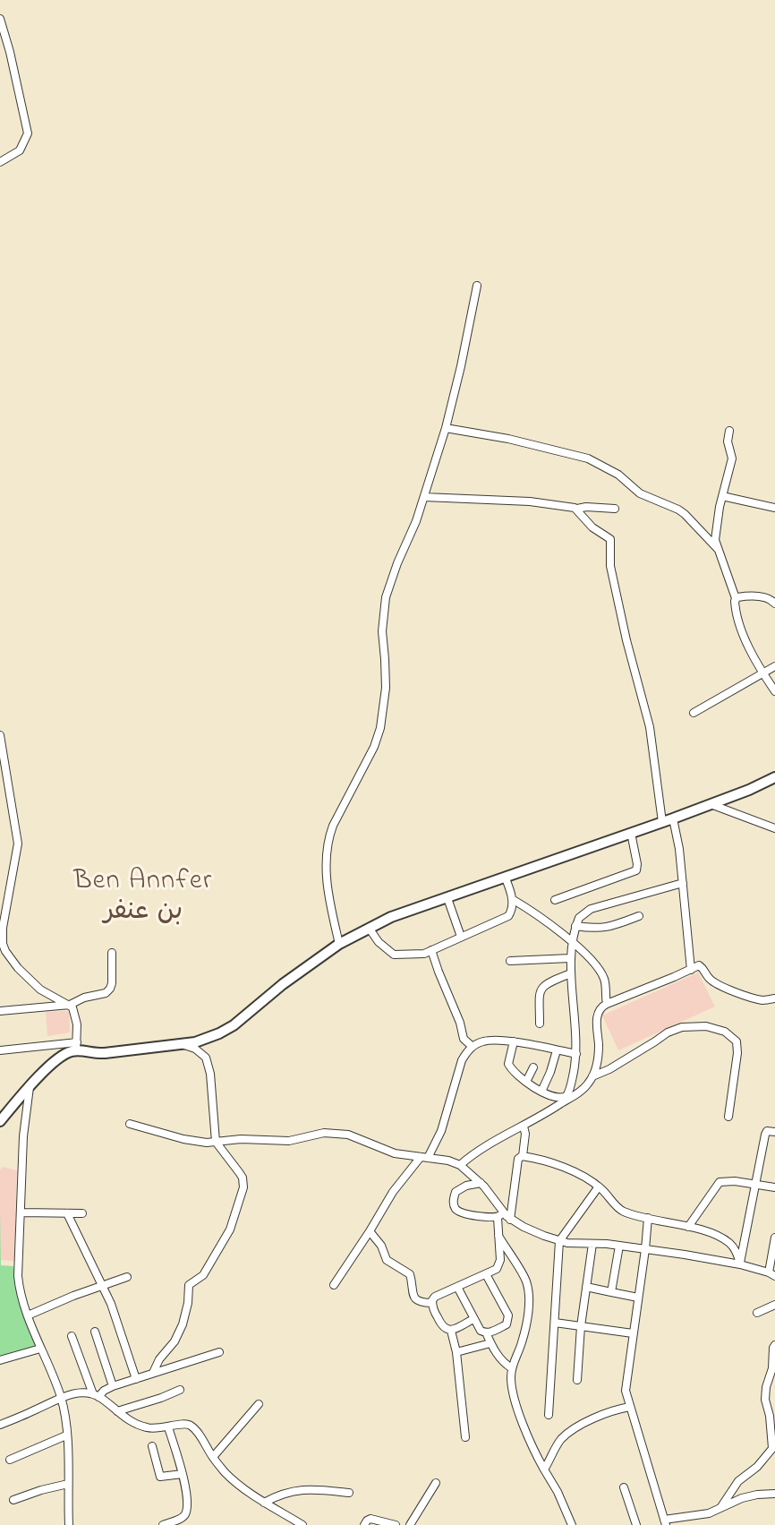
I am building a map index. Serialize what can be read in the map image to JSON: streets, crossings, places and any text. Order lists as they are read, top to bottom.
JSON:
{
  "districts": ["Ben Annfer بن عنفر"]
}
